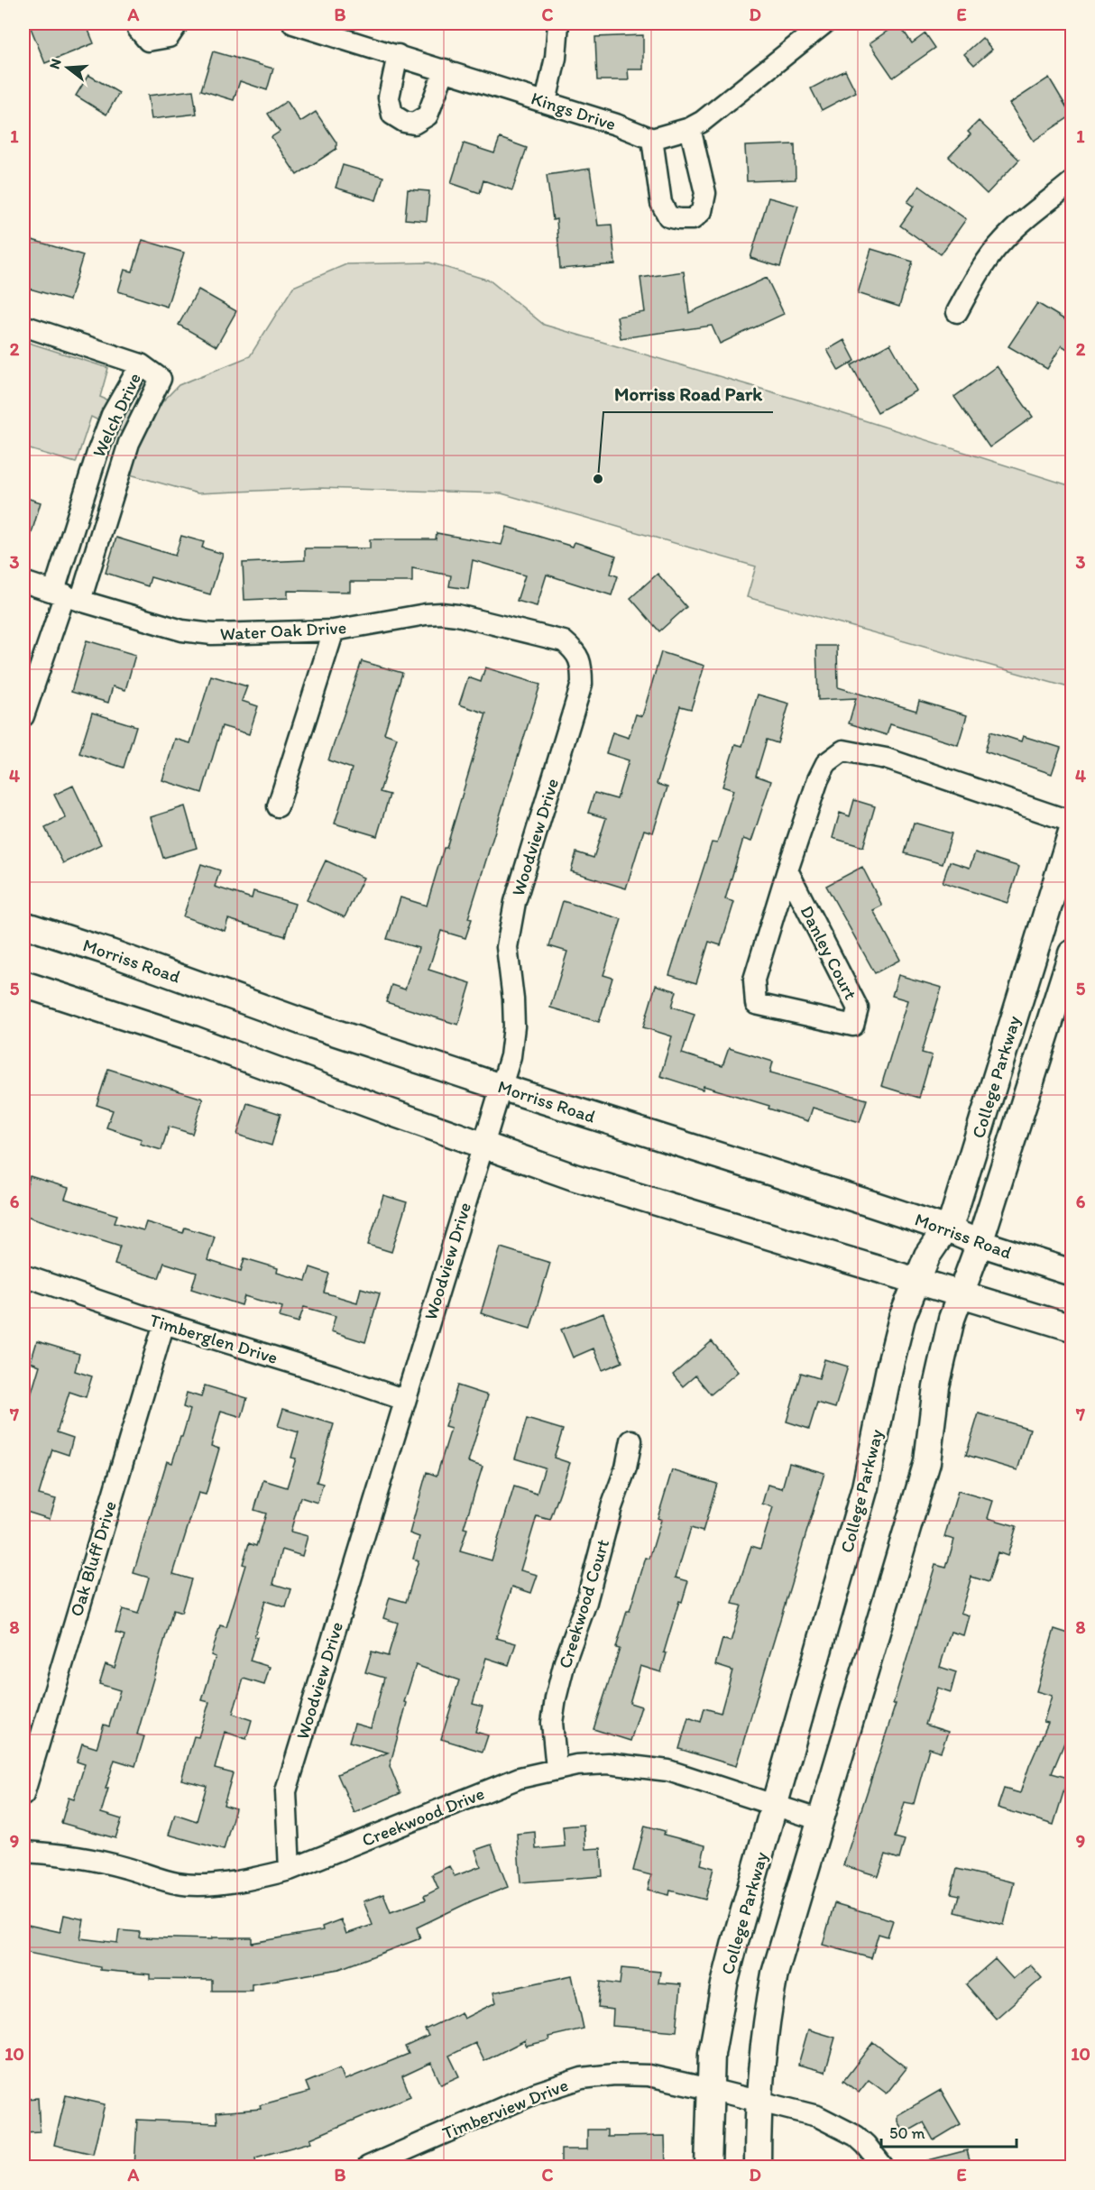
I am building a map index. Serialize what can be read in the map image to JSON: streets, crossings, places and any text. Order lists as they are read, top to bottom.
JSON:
{
  "streets": {
    "main road": ["Morriss Road", "College Parkway"],
    "street": [
      "Kings Drive",
      "Welch Drive",
      "Water Oak Drive",
      "Woodview Drive",
      "Danley Court",
      "Timberglen Drive",
      "Oak Bluff Drive",
      "Creekwood Court",
      "Creekwood Drive",
      "Timberview Drive"
    ]
  },
  "crossings": [
    ["Welch Drive", "Water Oak Drive"],
    ["Water Oak Drive", "Woodview Drive"],
    ["Woodview Drive", "Morriss Road"],
    ["Woodview Drive", "Timberglen Drive"],
    ["Woodview Drive", "Creekwood Drive"],
    ["Morriss Road", "College Parkway"],
    ["College Parkway", "Creekwood Drive"],
    ["College Parkway", "Timberview Drive"],
    ["Timberglen Drive", "Oak Bluff Drive"],
    ["Creekwood Court", "Creekwood Drive"]
  ],
  "places": ["Morriss Road Park"],
  "scale_bar": "50 m",
  "north": "left",
  "grid": {
    "columns": [
      "A",
      "B",
      "C",
      "D",
      "E"
    ],
    "rows": [
      "1",
      "2",
      "3",
      "4",
      "5",
      "6",
      "7",
      "8",
      "9",
      "10"
    ]
  }
}
